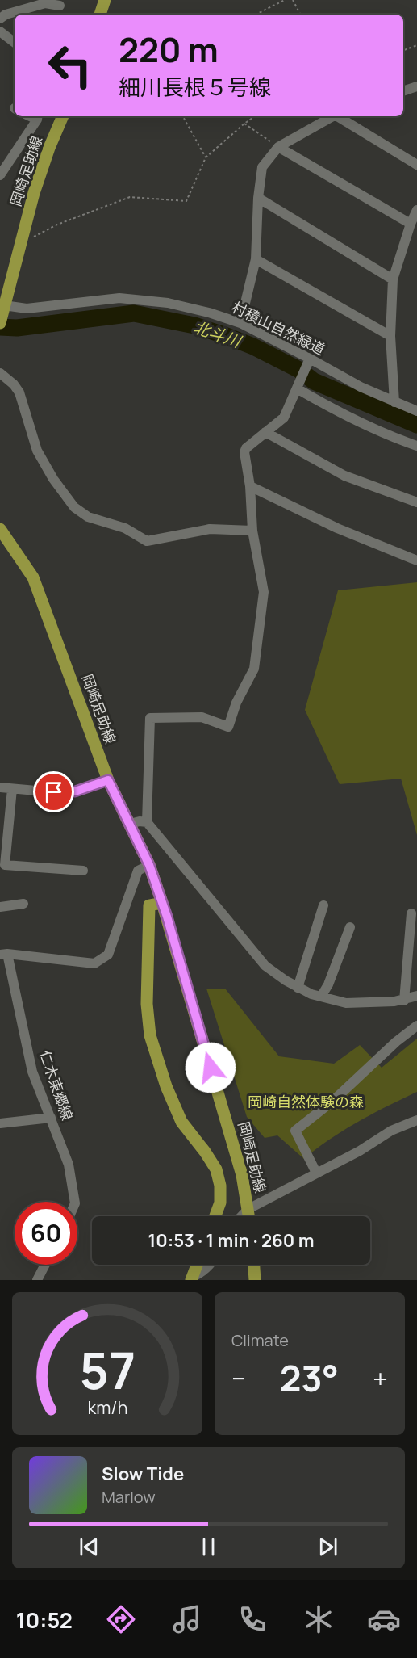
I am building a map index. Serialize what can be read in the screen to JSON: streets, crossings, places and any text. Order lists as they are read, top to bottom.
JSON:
{
  "streets": {
    "main road": ["岡崎足助線"],
    "street": ["村積山自然緑道", "仁木東郷線"]
  },
  "crossings": [
    ["岡崎足助線", "村積山自然緑道"]
  ],
  "water": ["北斗川"],
  "parks": ["岡崎自然体験の森"],
  "page": {
    "turn": ["220 m", "細川長根５号線"],
    "limit": "60",
    "trip": "10:53 · 1 min · 260 m",
    "tile": "Climate",
    "heat": ["−", "23°", "+"],
    "song": ["Slow Tide", "Marlow"],
    "tabs": "10:52",
    "gauge": ["57", "km/h"]
  }
}
